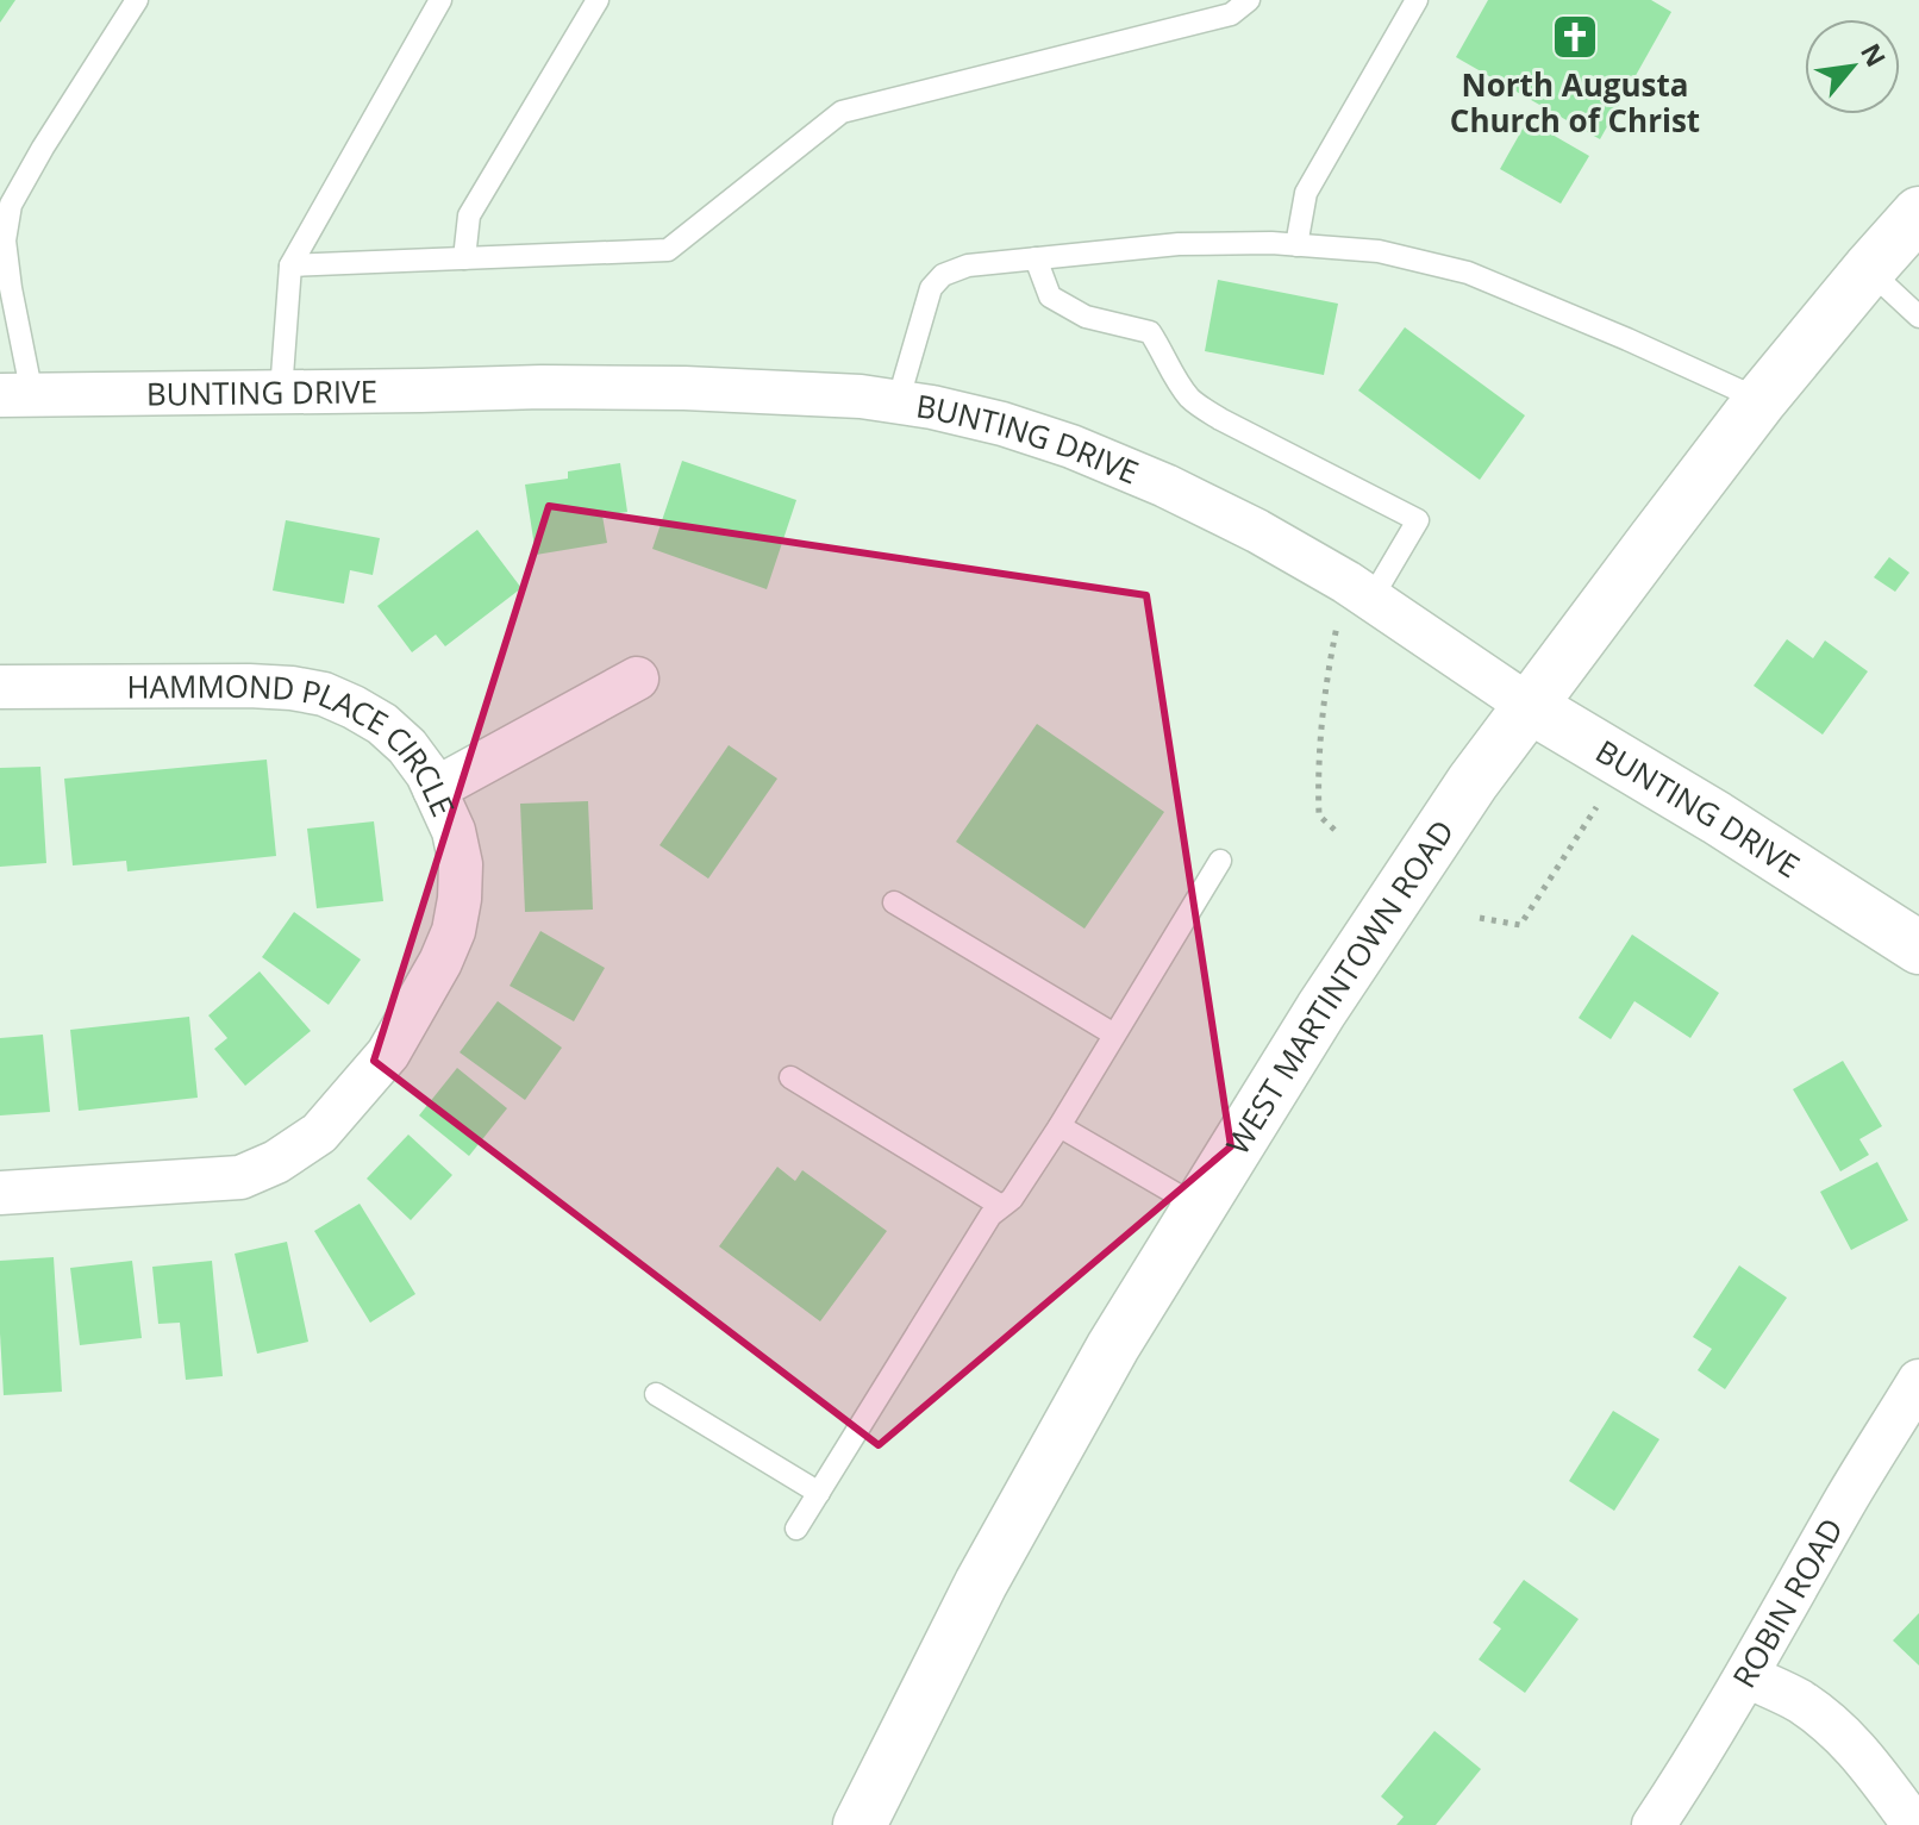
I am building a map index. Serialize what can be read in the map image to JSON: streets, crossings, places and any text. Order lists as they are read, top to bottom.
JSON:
{
  "streets": {
    "main road": ["BUNTING DRIVE", "WEST MARTINTOWN ROAD"],
    "street": ["HAMMOND PLACE CIRCLE", "ROBIN ROAD"]
  },
  "crossings": [
    ["BUNTING DRIVE", "WEST MARTINTOWN ROAD"]
  ],
  "places": {
    "church": ["North Augusta Church of Christ"]
  },
  "north": "top right"
}
